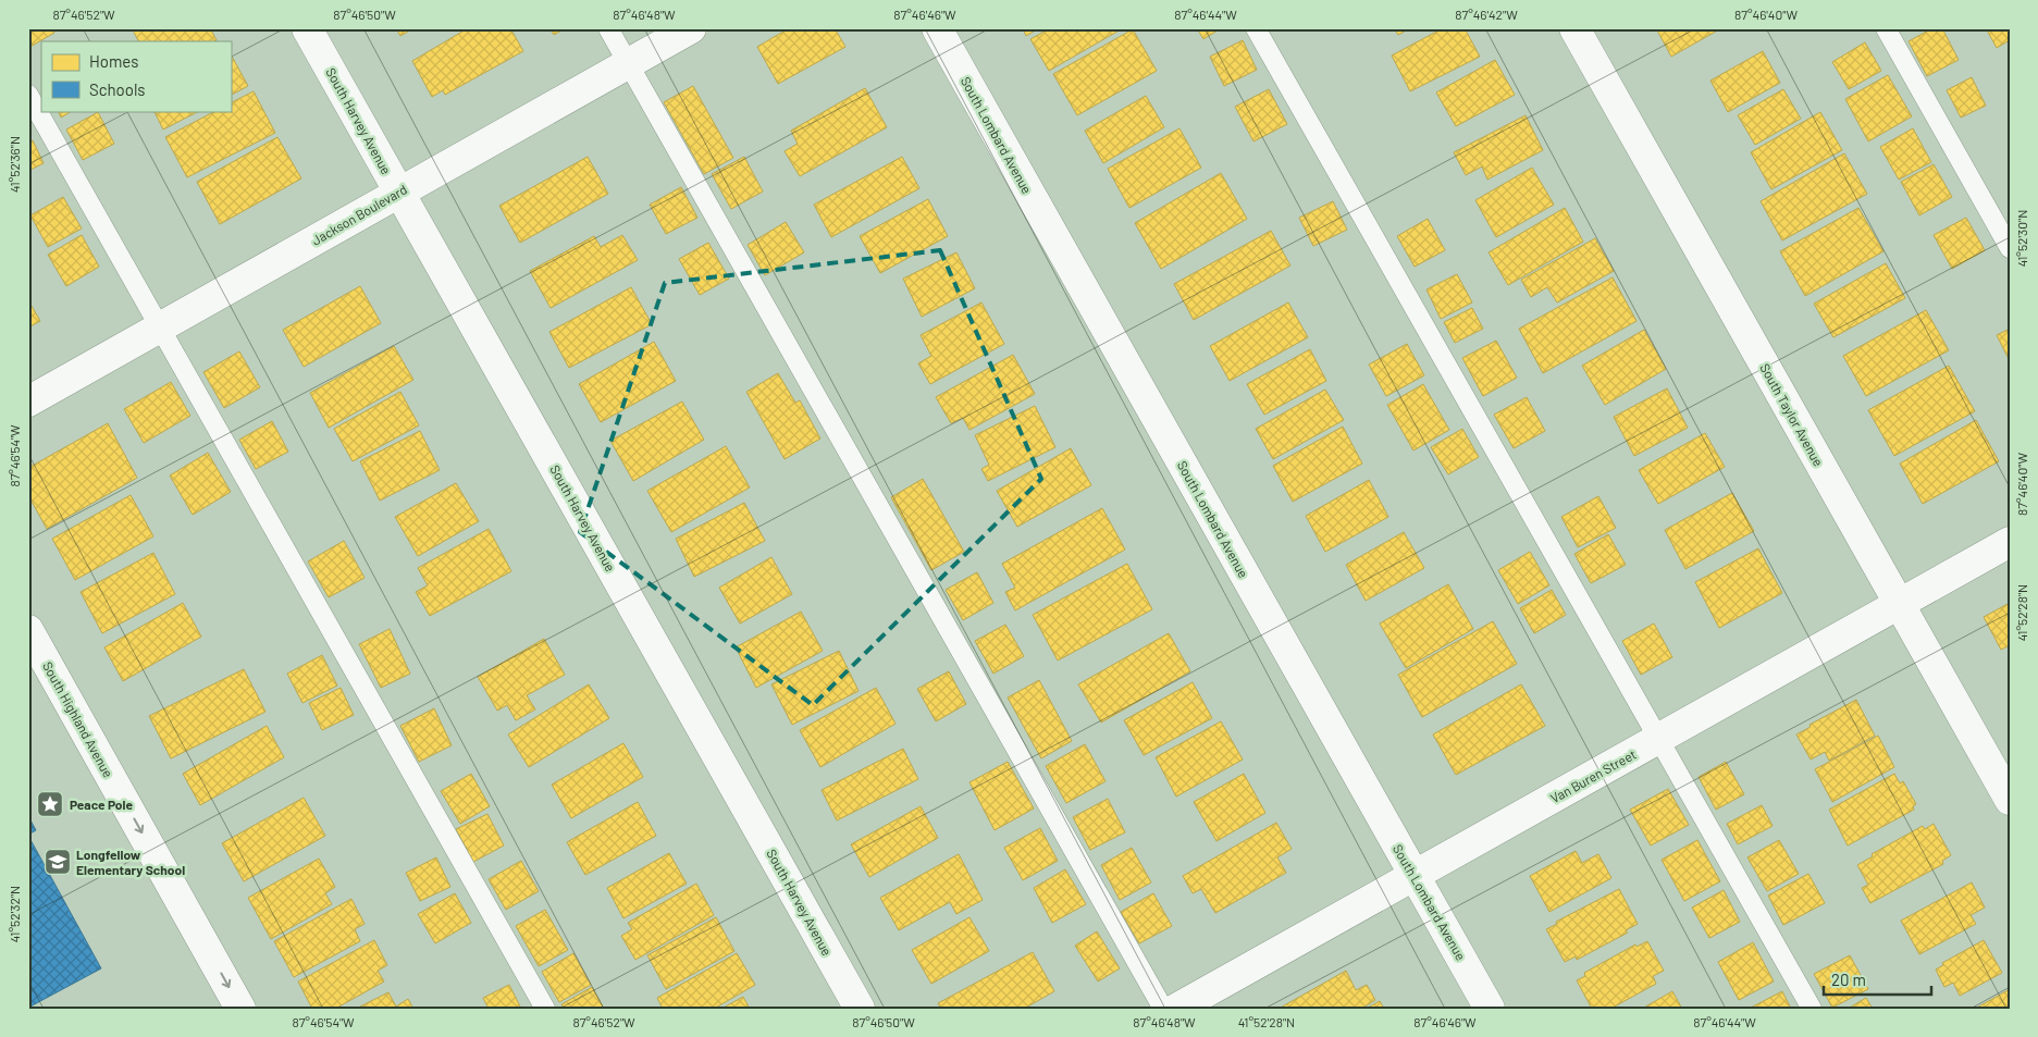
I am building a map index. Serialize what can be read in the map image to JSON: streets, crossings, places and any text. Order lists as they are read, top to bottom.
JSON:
{
  "streets": {
    "street": [
      "South Harvey Avenue",
      "South Lombard Avenue",
      "Jackson Boulevard",
      "South Taylor Avenue",
      "South Highland Avenue",
      "Van Buren Street"
    ]
  },
  "crossings": [
    ["South Harvey Avenue", "Jackson Boulevard"],
    ["South Lombard Avenue", "Van Buren Street"],
    ["South Taylor Avenue", "Van Buren Street"]
  ],
  "one_way": ["South Highland Avenue"],
  "places": {
    "place": ["Peace Pole"],
    "school or university": ["Longfellow Elementary School"]
  },
  "legend": ["Homes", "Schools"],
  "scale_bar": "20 m",
  "coordinates": [
    "87°46'52\"W",
    "87°46'50\"W",
    "87°46'48\"W",
    "87°46'46\"W",
    "87°46'44\"W",
    "87°46'42\"W",
    "87°46'40\"W",
    "41°52'36\"N",
    "41°52'30\"N",
    "87°46'54\"W",
    "41°52'28\"N",
    "41°52'32\"N"
  ]
}
